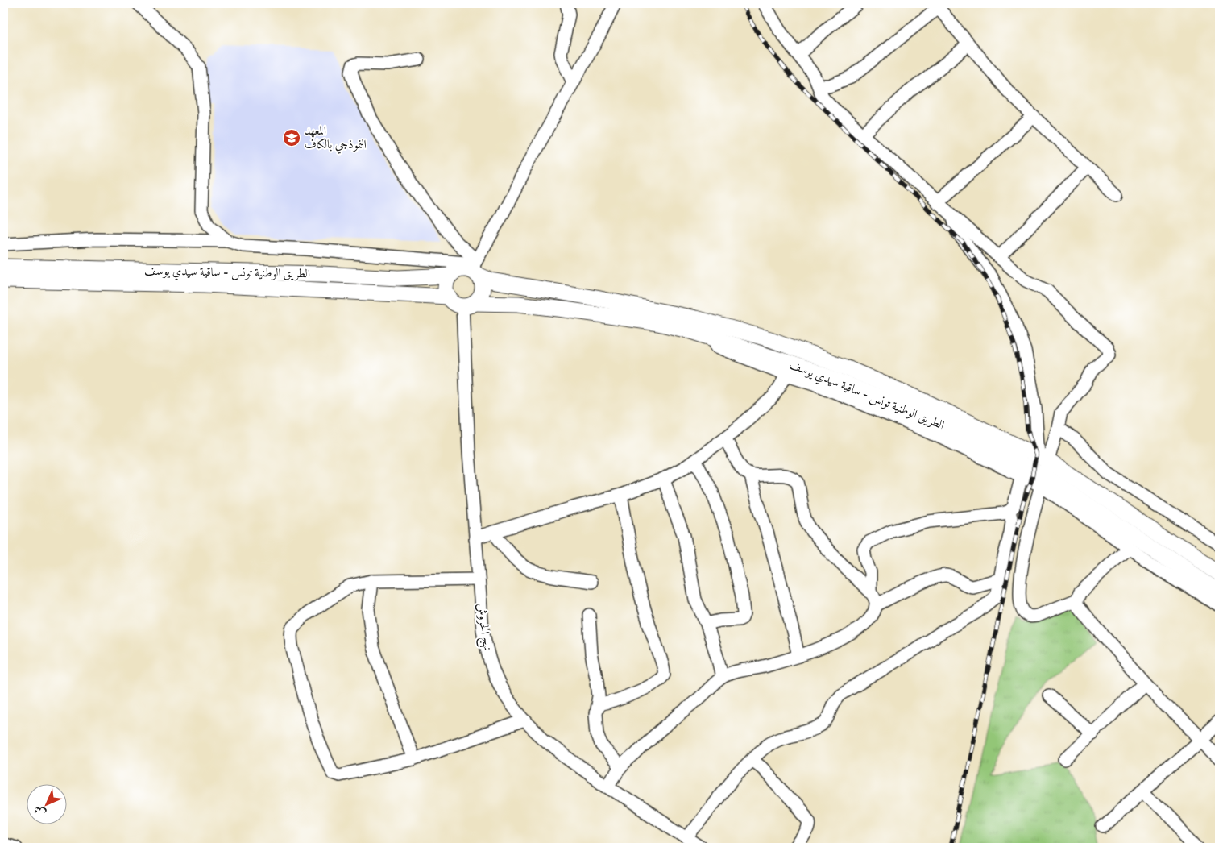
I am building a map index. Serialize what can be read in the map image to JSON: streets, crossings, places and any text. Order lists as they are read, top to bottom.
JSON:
{
  "streets": {
    "main road": ["الطريق الوطنية تونس - ساقية سيدي يوسف"],
    "street": ["نهج الحروش"]
  },
  "crossings": [
    ["الطريق الوطنية تونس - ساقية سيدي يوسف", "نهج الحروش"]
  ],
  "places": {
    "school or university": ["المعهد النموذجي بالكاف"]
  },
  "north": "bottom left"
}
